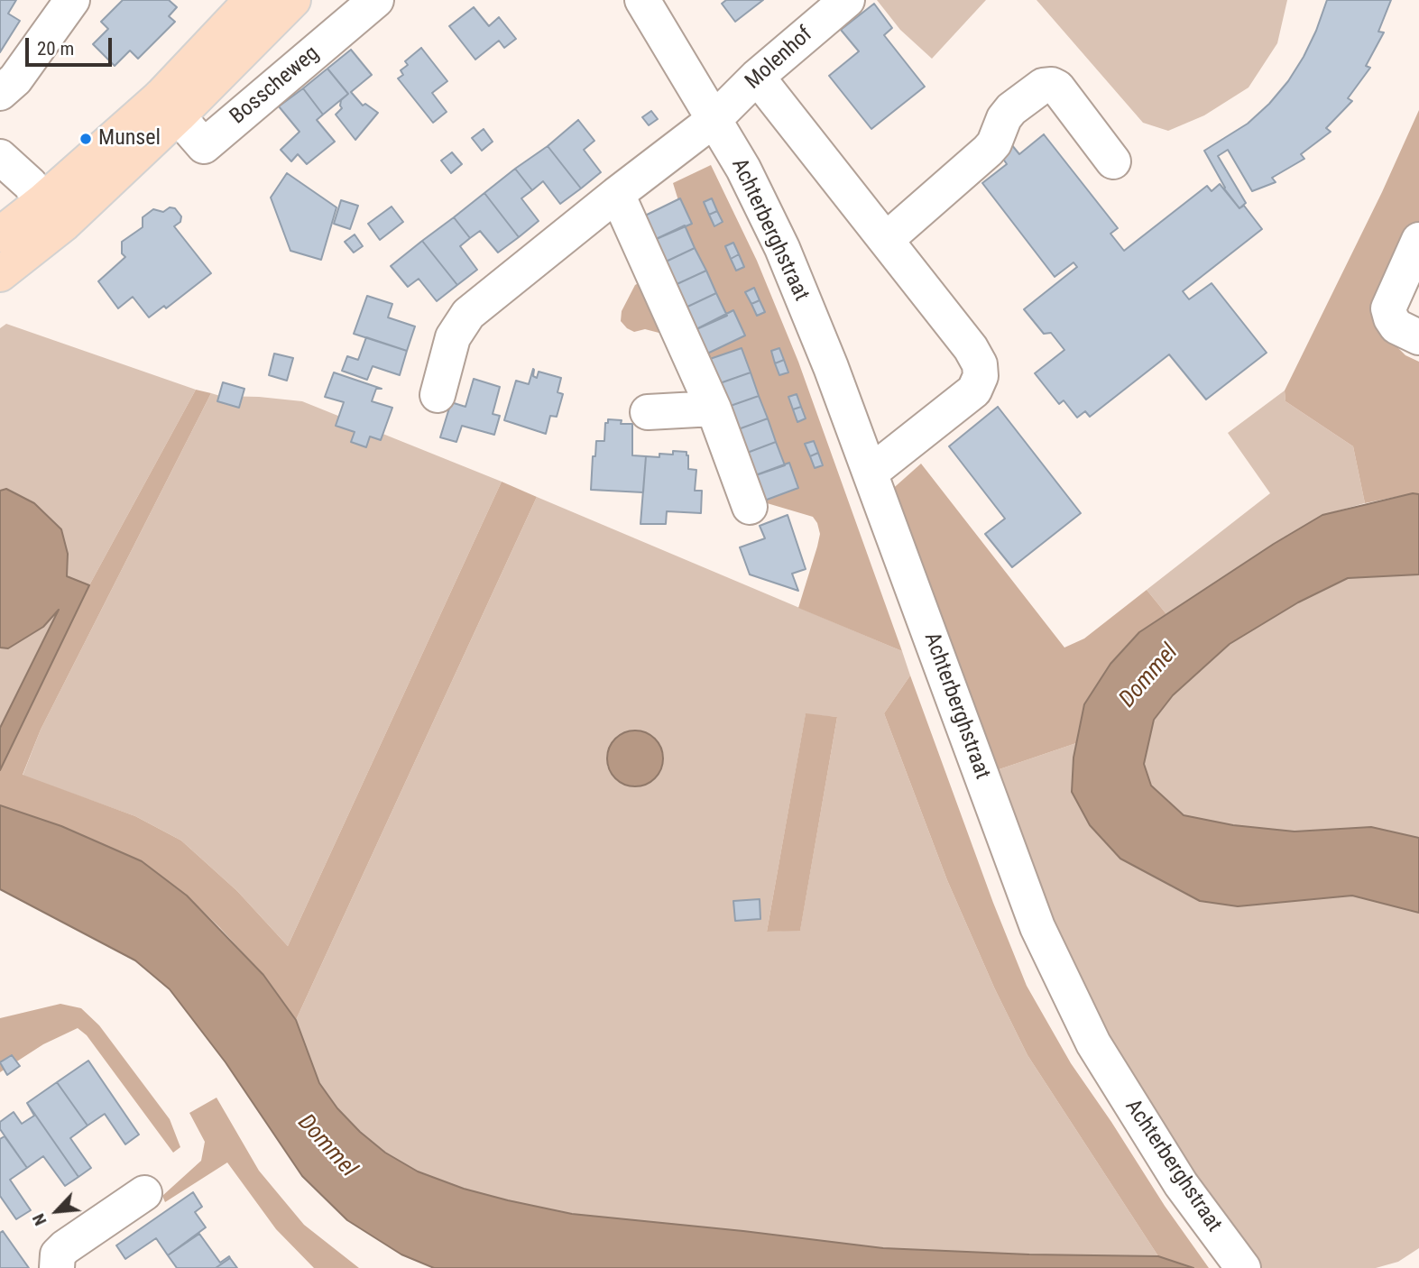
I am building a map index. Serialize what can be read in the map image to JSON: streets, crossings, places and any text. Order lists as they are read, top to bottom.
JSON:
{
  "streets": {
    "main road": ["Bosscheweg"],
    "street": ["Molenhof", "Achterberghstraat"]
  },
  "crossings": [
    ["Molenhof", "Achterberghstraat"]
  ],
  "water": ["Dommel"],
  "places": ["Munsel"],
  "scale_bar": "20 m",
  "north": "bottom left"
}
